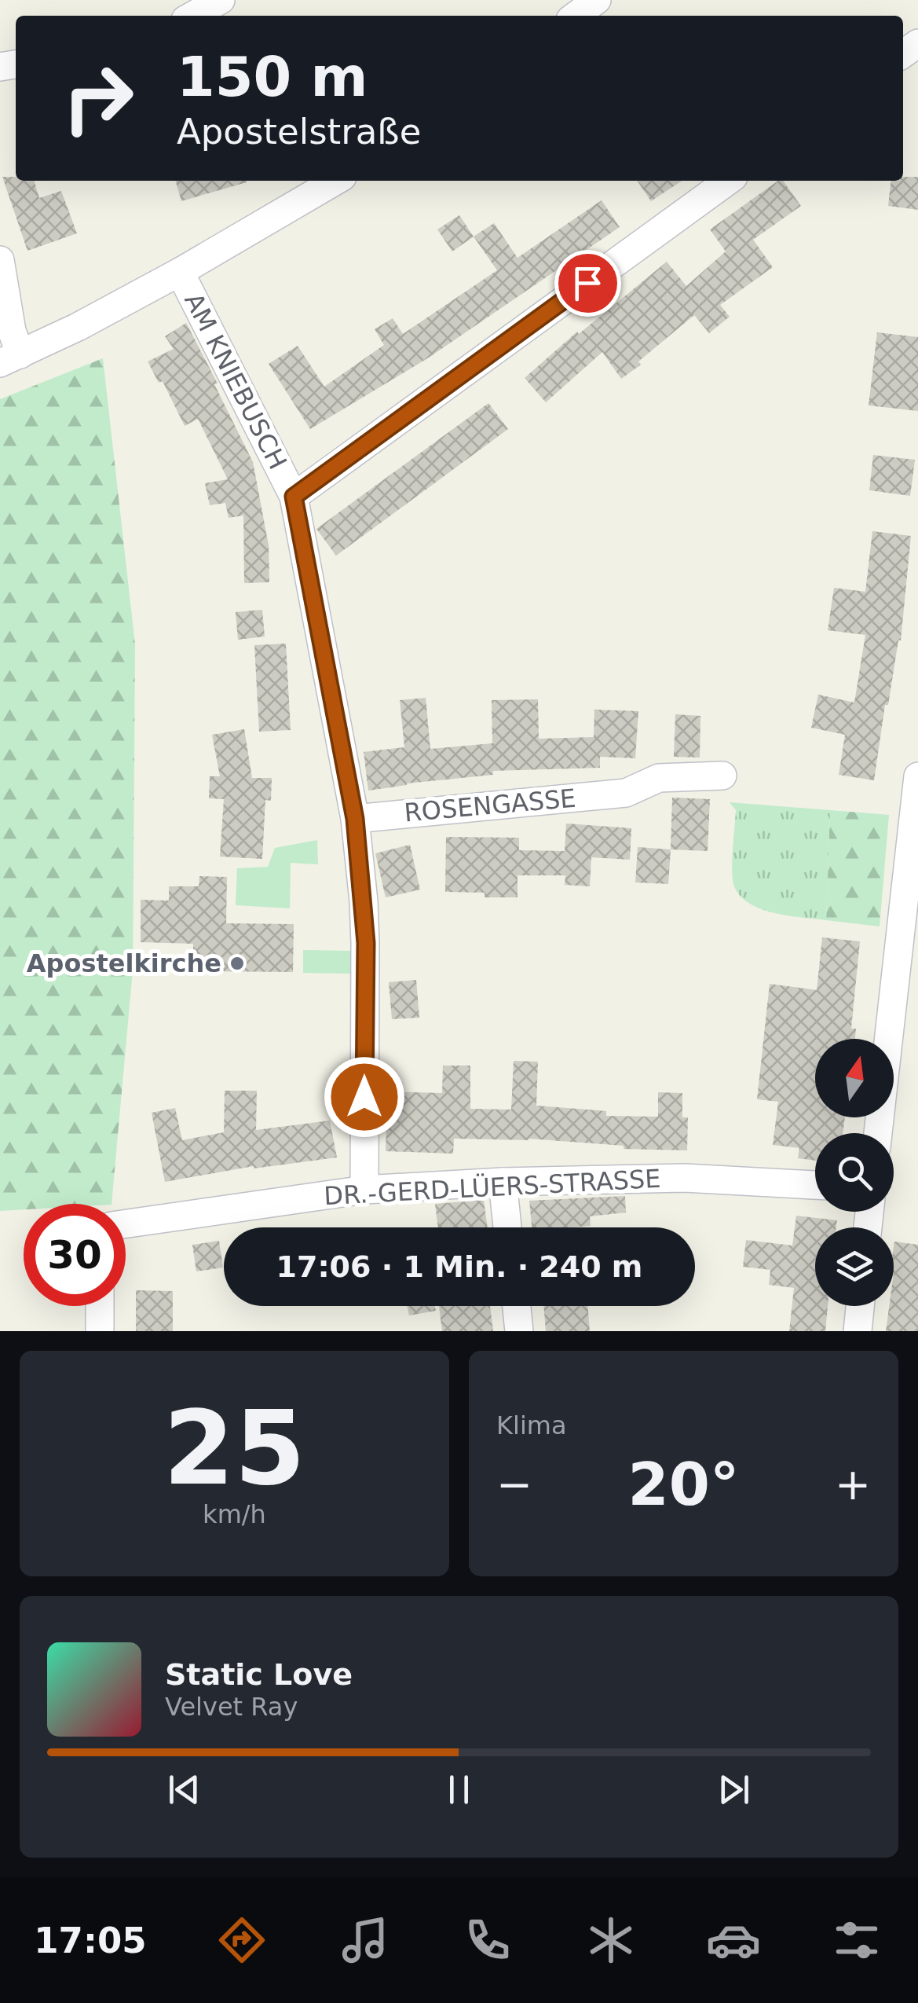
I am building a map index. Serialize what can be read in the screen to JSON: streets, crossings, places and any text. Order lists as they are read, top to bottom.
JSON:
{
  "streets": {
    "street": ["AM KNIEBUSCH", "ROSENGASSE", "DR.-GERD-LÜERS-STRASSE"]
  },
  "crossings": [
    ["AM KNIEBUSCH", "ROSENGASSE"],
    ["AM KNIEBUSCH", "DR.-GERD-LÜERS-STRASSE"]
  ],
  "places": ["Apostelkirche"],
  "north": "top",
  "page": {
    "turn": ["150 m", "Apostelstraße"],
    "limit": "30",
    "trip": "17:06 · 1 Min. · 240 m",
    "tile": [
      ["25", "km/h"],
      "Klima"
    ],
    "heat": ["−", "20°", "+"],
    "song": ["Static Love", "Velvet Ray"],
    "tabs": "17:05"
  }
}
